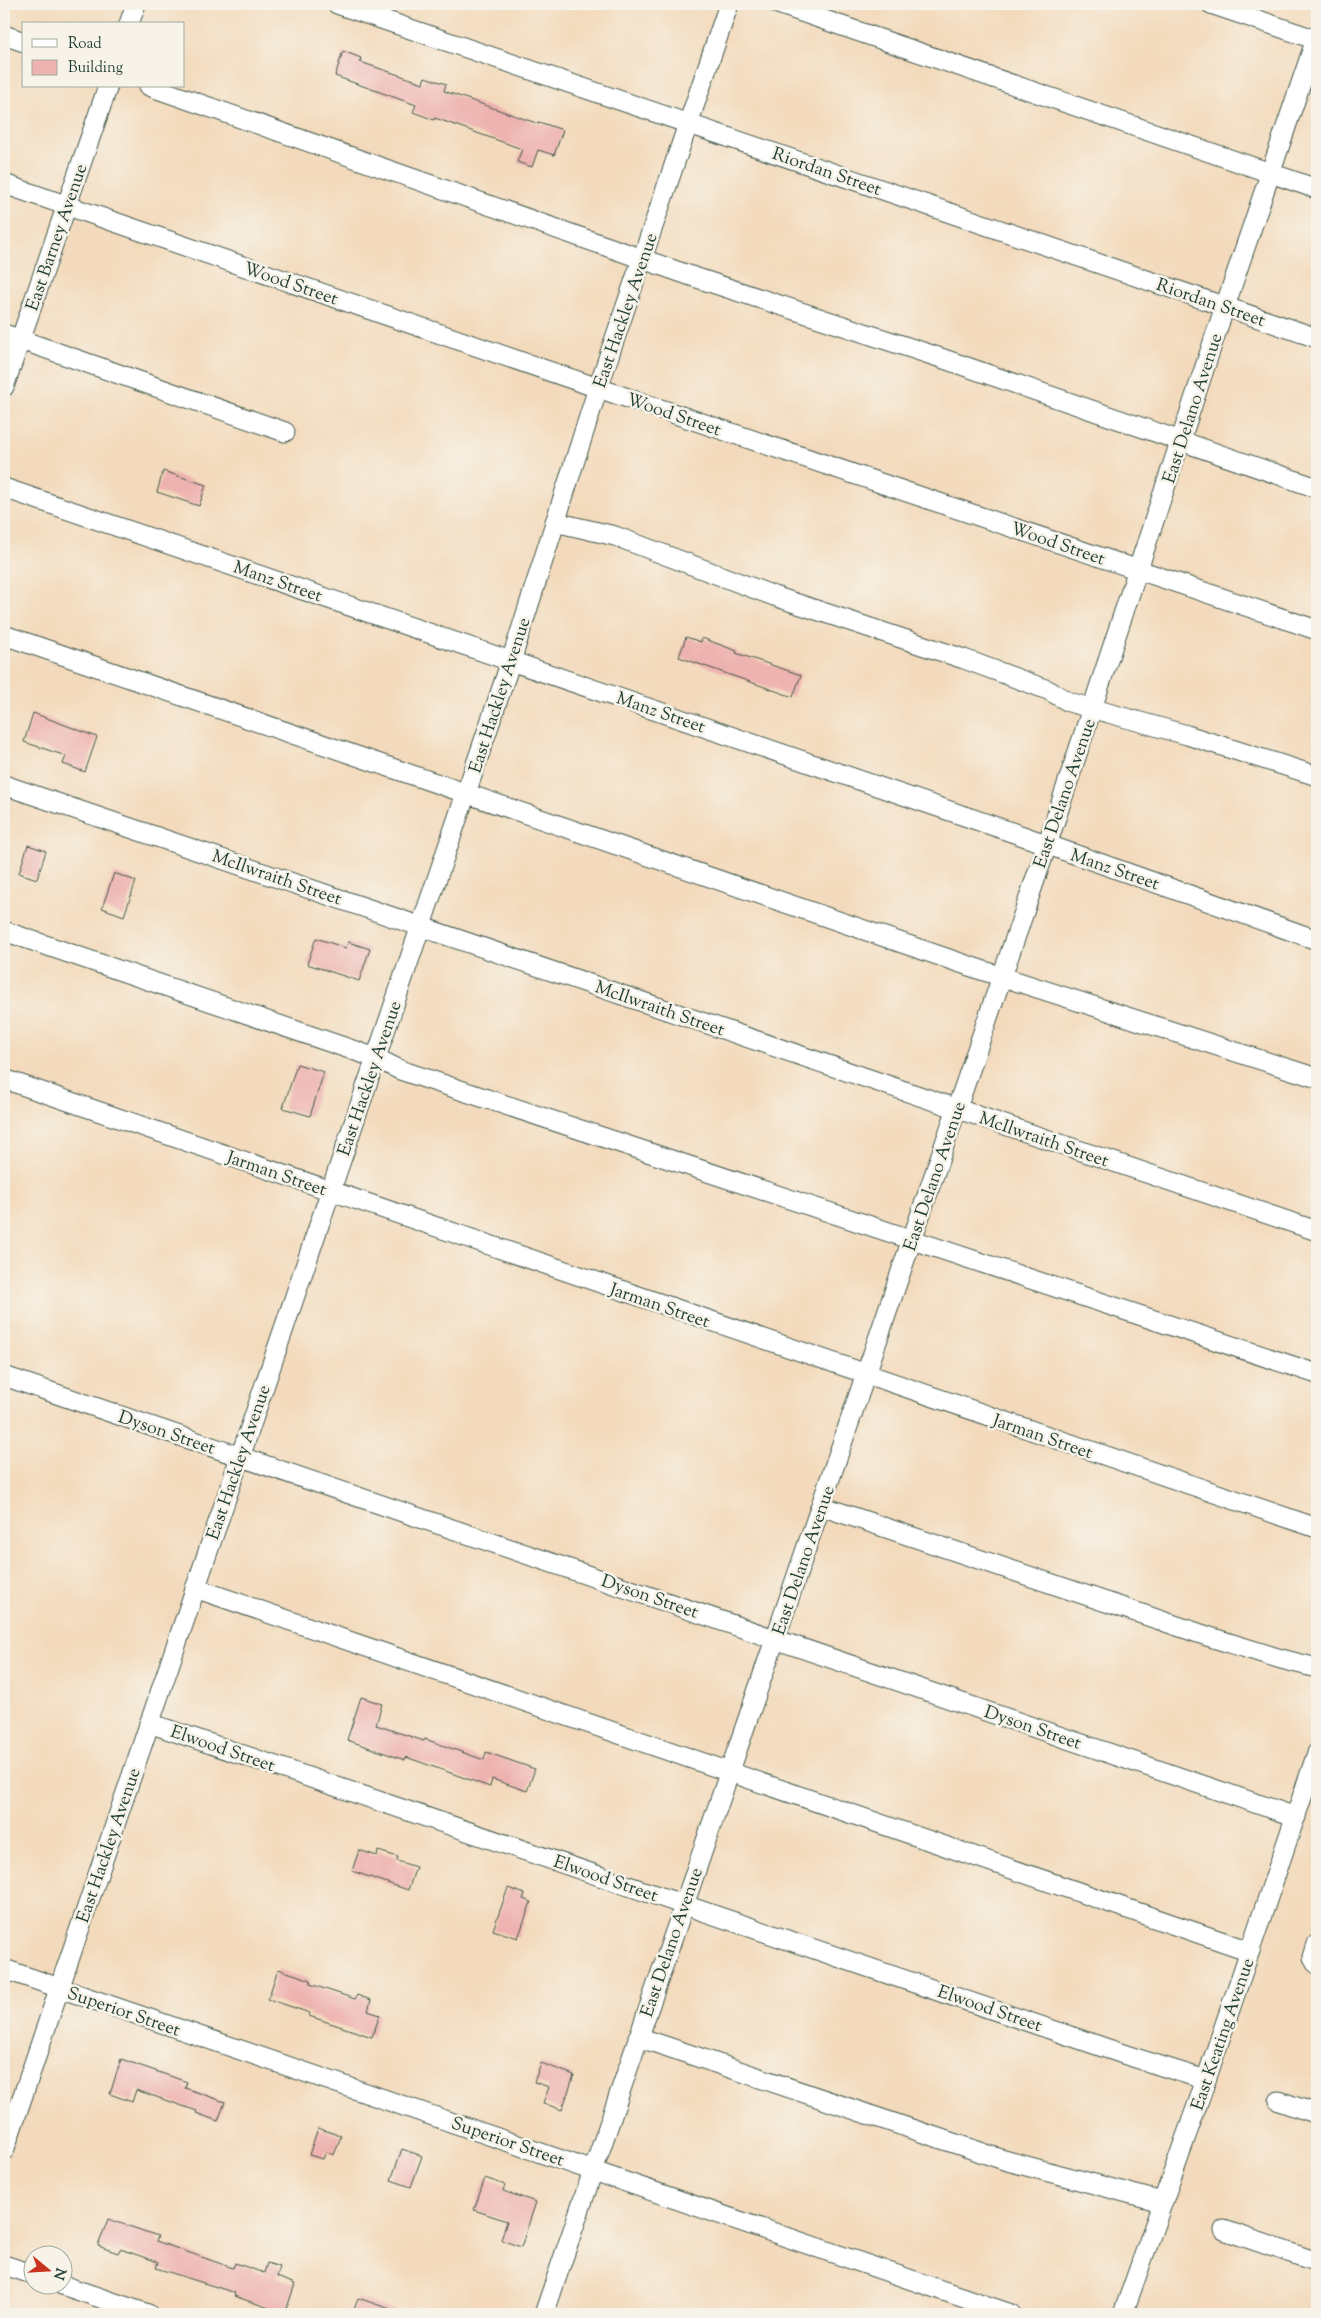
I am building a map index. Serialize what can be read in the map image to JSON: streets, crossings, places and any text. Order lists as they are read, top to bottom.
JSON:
{
  "streets": {
    "street": [
      "Riordan Street",
      "East Barney Avenue",
      "Wood Street",
      "East Hackley Avenue",
      "East Delano Avenue",
      "Manz Street",
      "McIlwraith Street",
      "Jarman Street",
      "Dyson Street",
      "Elwood Street",
      "Superior Street",
      "East Keating Avenue"
    ]
  },
  "crossings": [
    ["Riordan Street", "East Hackley Avenue"],
    ["Riordan Street", "East Delano Avenue"],
    ["East Barney Avenue", "Wood Street"],
    ["Wood Street", "East Hackley Avenue"],
    ["Wood Street", "East Delano Avenue"],
    ["East Hackley Avenue", "Manz Street"],
    ["East Hackley Avenue", "McIlwraith Street"],
    ["East Hackley Avenue", "Jarman Street"],
    ["East Hackley Avenue", "Dyson Street"],
    ["East Hackley Avenue", "Elwood Street"],
    ["East Hackley Avenue", "Superior Street"],
    ["East Delano Avenue", "Manz Street"],
    ["East Delano Avenue", "McIlwraith Street"],
    ["East Delano Avenue", "Jarman Street"],
    ["East Delano Avenue", "Dyson Street"],
    ["East Delano Avenue", "Elwood Street"],
    ["East Delano Avenue", "Superior Street"],
    ["Dyson Street", "East Keating Avenue"],
    ["Elwood Street", "East Keating Avenue"]
  ],
  "legend": ["Road", "Building"],
  "north": "right"
}
